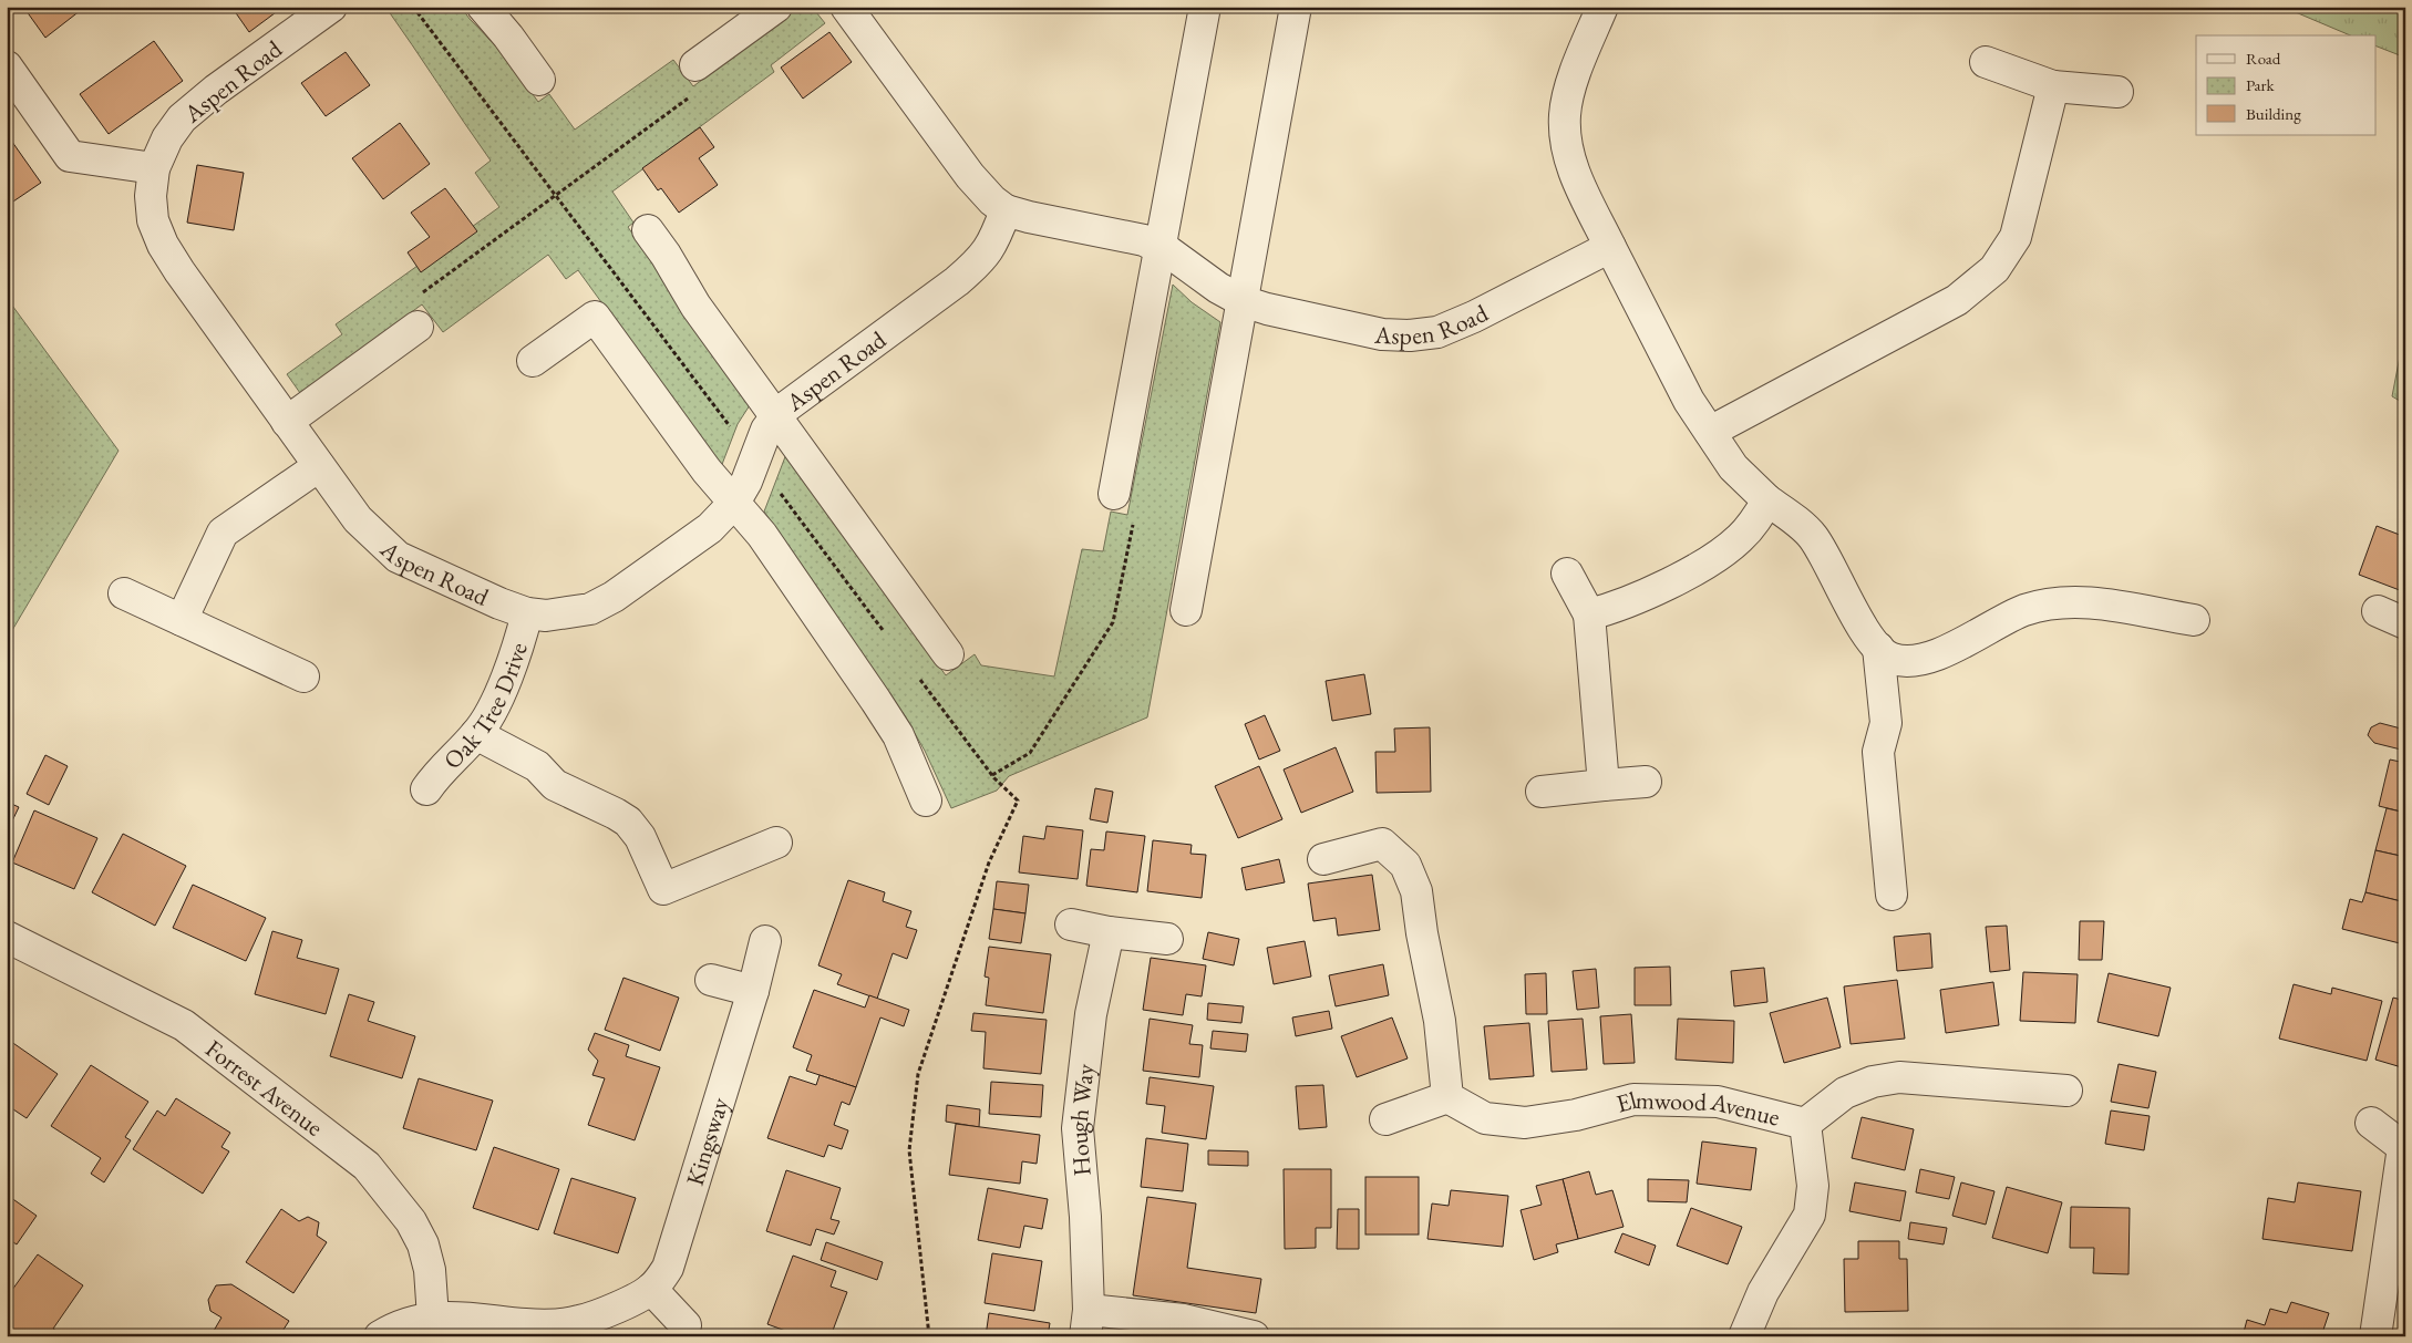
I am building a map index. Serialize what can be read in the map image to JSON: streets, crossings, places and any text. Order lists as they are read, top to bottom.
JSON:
{
  "streets": {
    "street": [
      "Aspen Road",
      "Oak Tree Drive",
      "Forrest Avenue",
      "Elmwood Avenue",
      "Hough Way",
      "Kingsway"
    ]
  },
  "crossings": [
    ["Aspen Road", "Oak Tree Drive"],
    ["Forrest Avenue", "Kingsway"]
  ],
  "legend": ["Road", "Park", "Building"]
}
